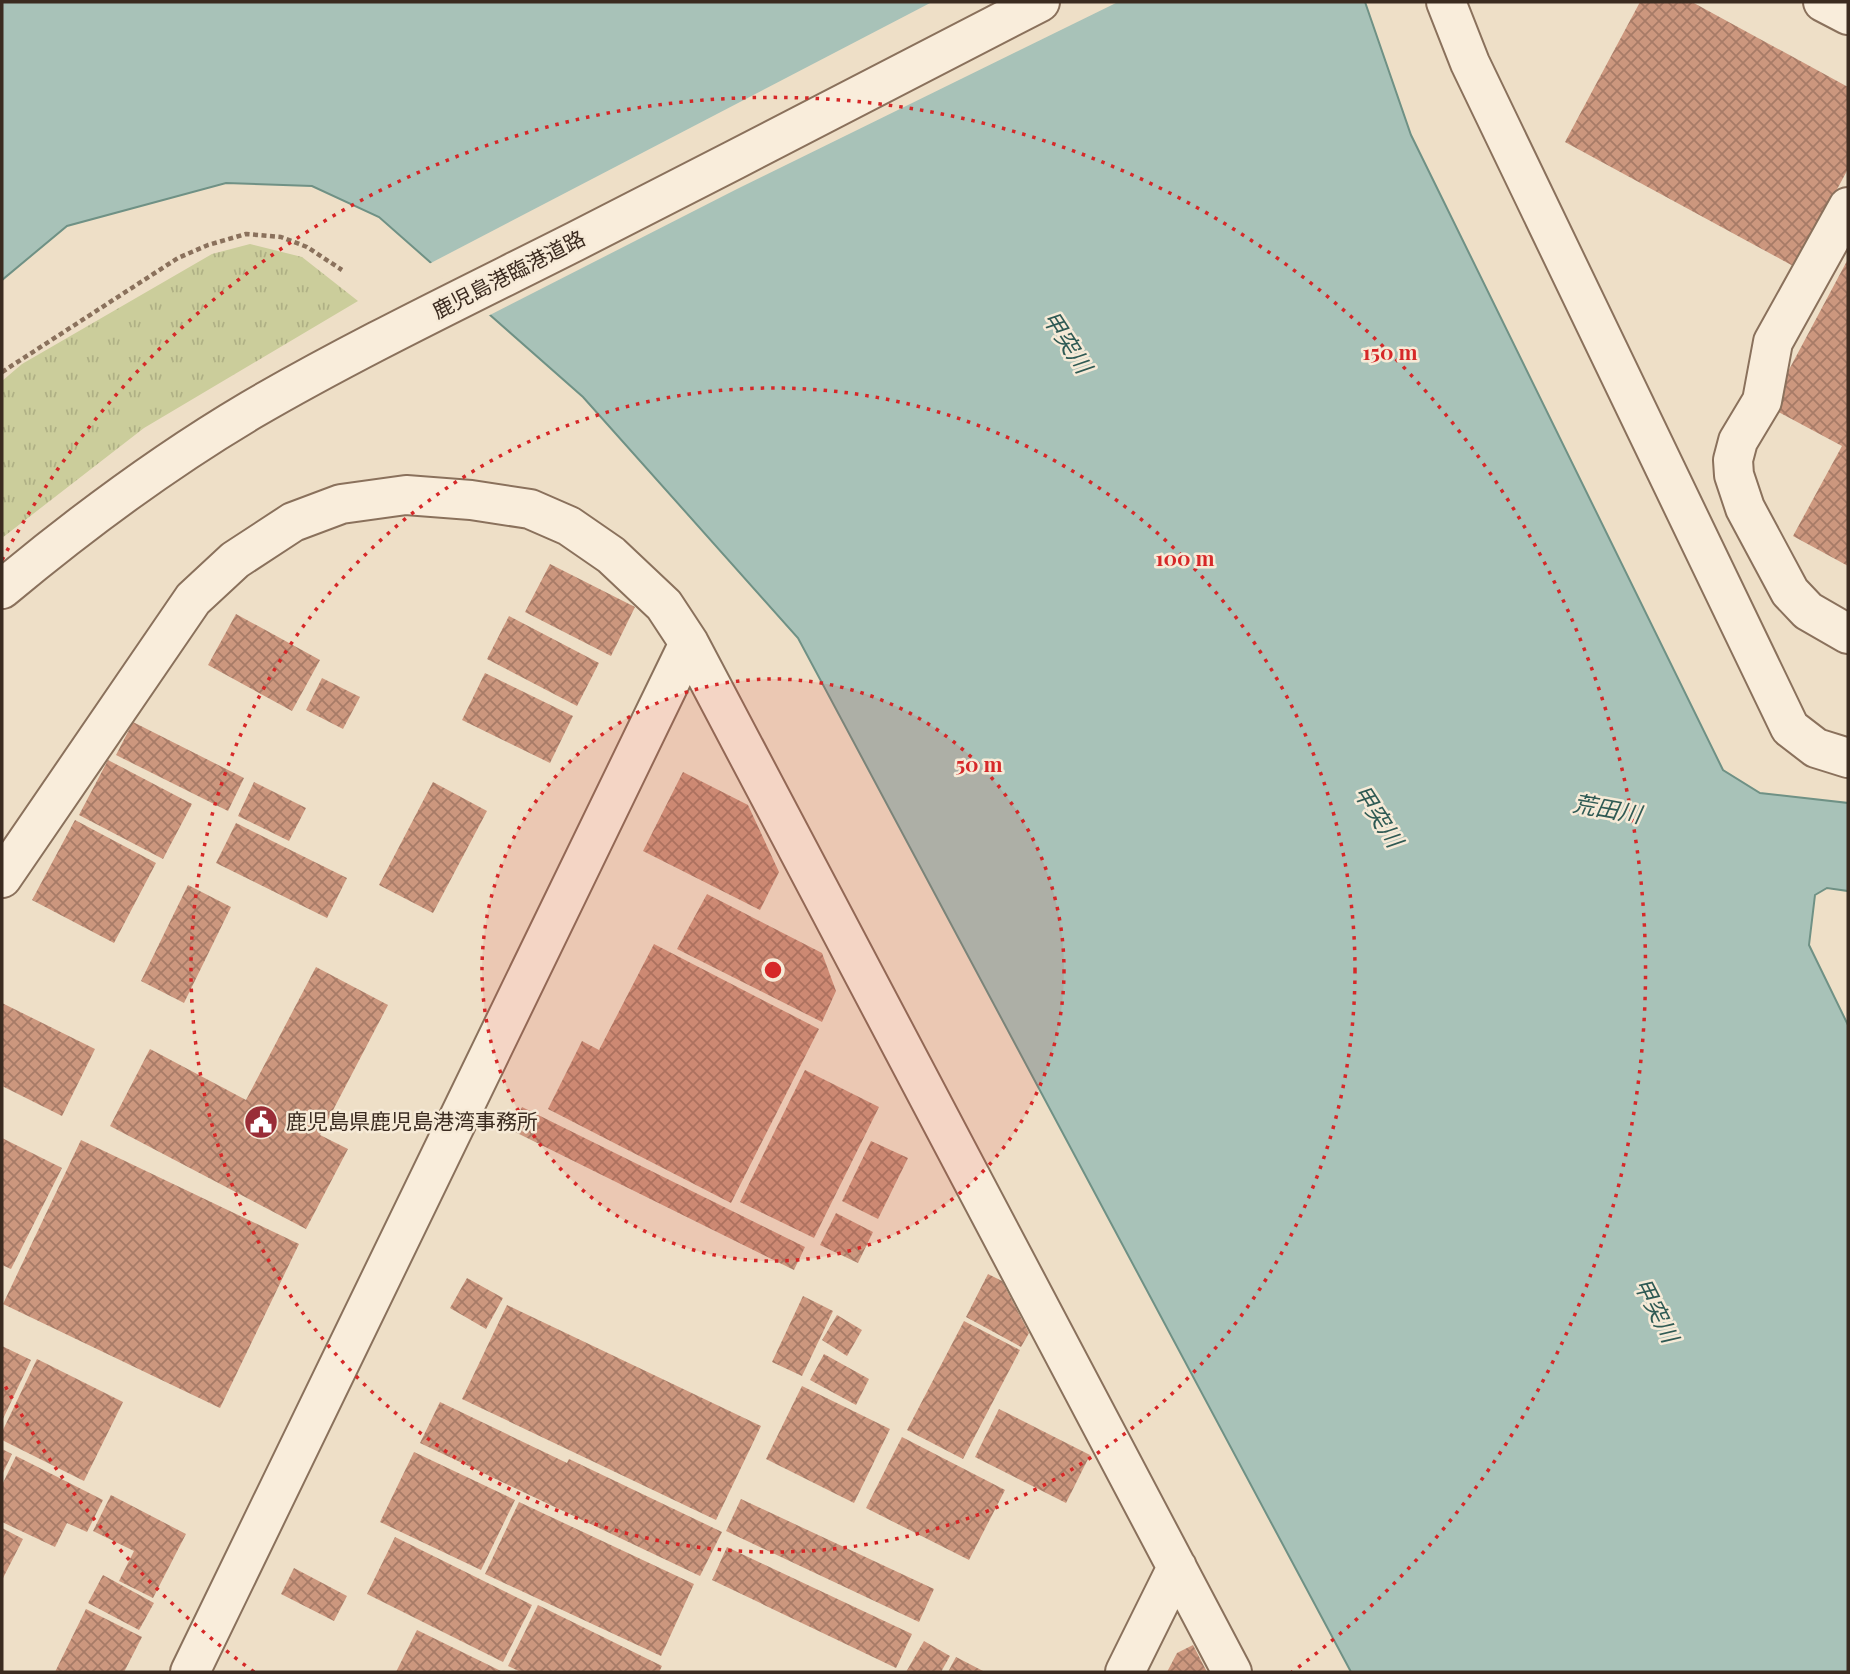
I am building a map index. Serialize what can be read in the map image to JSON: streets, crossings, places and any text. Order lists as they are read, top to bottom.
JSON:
{
  "streets": {
    "street": ["鹿児島港臨港道路"]
  },
  "water": ["甲突川", "荒田川"],
  "places": {
    "public building": ["鹿児島県鹿児島港湾事務所"]
  },
  "rings": ["150 m", "100 m", "50 m"]
}
